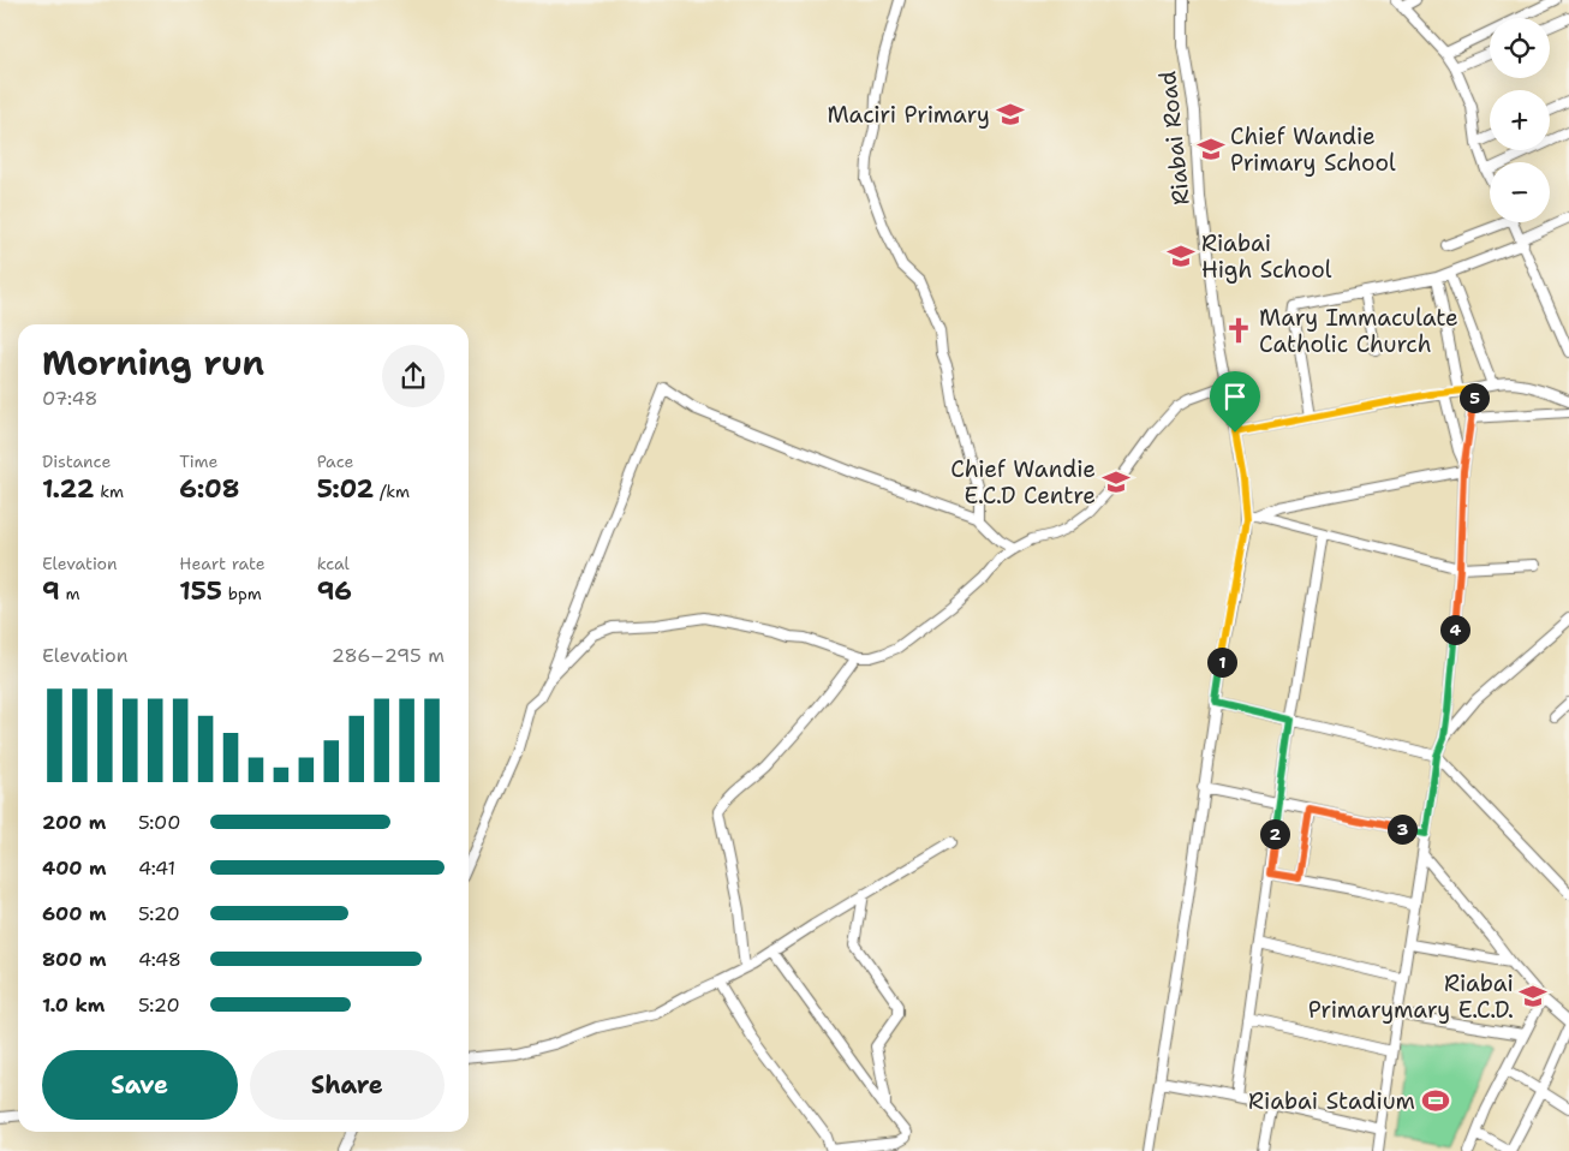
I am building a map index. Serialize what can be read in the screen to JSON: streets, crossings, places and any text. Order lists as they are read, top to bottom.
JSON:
{
  "streets": {
    "street": ["Riabai Road"]
  },
  "places": {
    "school or university": [
      "Maciri Primary",
      "Chief Wandie Primary School",
      "Riabai High School",
      "Chief Wandie E.C.D Centre",
      "Riabai Primarymary E.C.D."
    ],
    "church": ["Mary Immaculate Catholic Church"],
    "sports": ["Riabai Stadium"]
  },
  "page": {
    "map_buttons": ["+", "−"],
    "heading": ["Morning run", "07:48"],
    "pins": [
      "5",
      "4",
      "1",
      "3",
      "2"
    ],
    "stats": [
      ["Distance", "1.22 km"],
      ["Time", "6:08"],
      ["Pace", "5:02 /km"],
      ["Elevation", "9 m"],
      ["Heart rate", "155 bpm"],
      ["kcal", "96"]
    ],
    "chart": ["Elevation", "286–295 m"],
    "list": [
      {
        "name": "200 m",
        "note": "5:00"
      },
      {
        "name": "400 m",
        "note": "4:41"
      },
      {
        "name": "600 m",
        "note": "5:20"
      },
      {
        "name": "800 m",
        "note": "4:48"
      },
      {
        "name": "1.0 km",
        "note": "5:20"
      }
    ],
    "buttons": ["Save", "Share"]
  }
}
